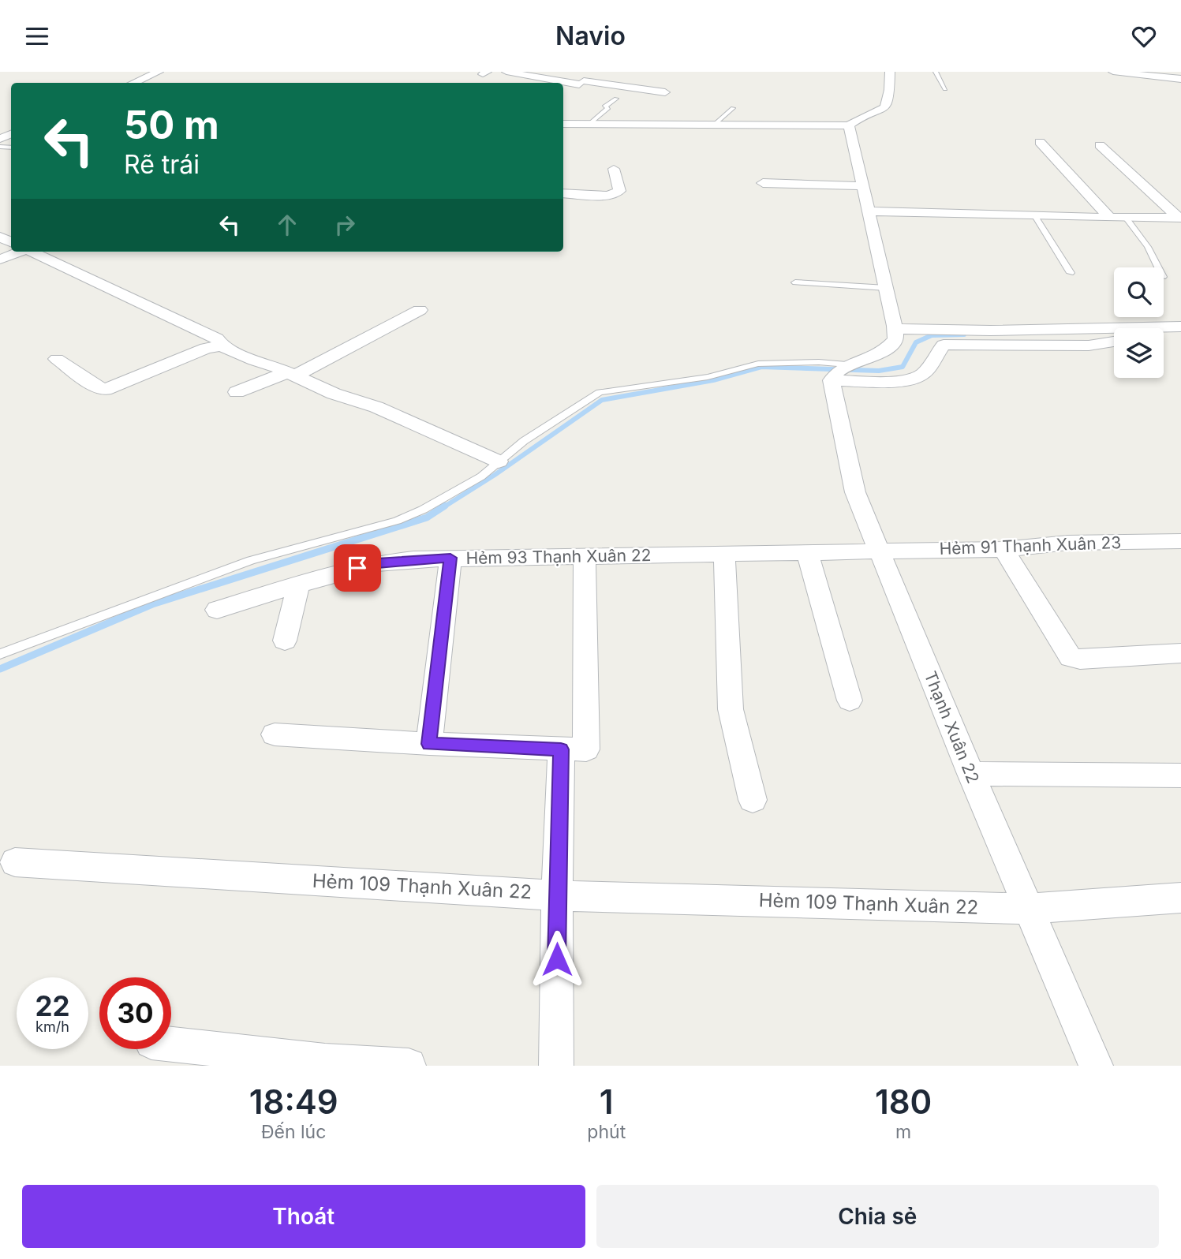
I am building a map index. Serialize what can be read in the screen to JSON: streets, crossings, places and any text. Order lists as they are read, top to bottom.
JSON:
{
  "streets": {
    "street": [
      "Hẻm 91 Thạnh Xuân 23",
      "Hẻm 93 Thạnh Xuân 22",
      "Thạnh Xuân 22",
      "Hẻm 109 Thạnh Xuân 22"
    ]
  },
  "crossings": [
    ["Hẻm 91 Thạnh Xuân 23", "Hẻm 93 Thạnh Xuân 22"],
    ["Hẻm 91 Thạnh Xuân 23", "Thạnh Xuân 22"],
    ["Hẻm 93 Thạnh Xuân 22", "Thạnh Xuân 22"],
    ["Thạnh Xuân 22", "Hẻm 109 Thạnh Xuân 22"]
  ],
  "page": {
    "header": "Navio",
    "turn": ["50 m", "Rẽ trái"],
    "speed": "22 km/h",
    "limit": "30",
    "eta": [
      "18:49",
      "Đến lúc",
      "1",
      "phút",
      "180",
      "m"
    ],
    "buttons": ["Thoát", "Chia sẻ"]
  }
}
